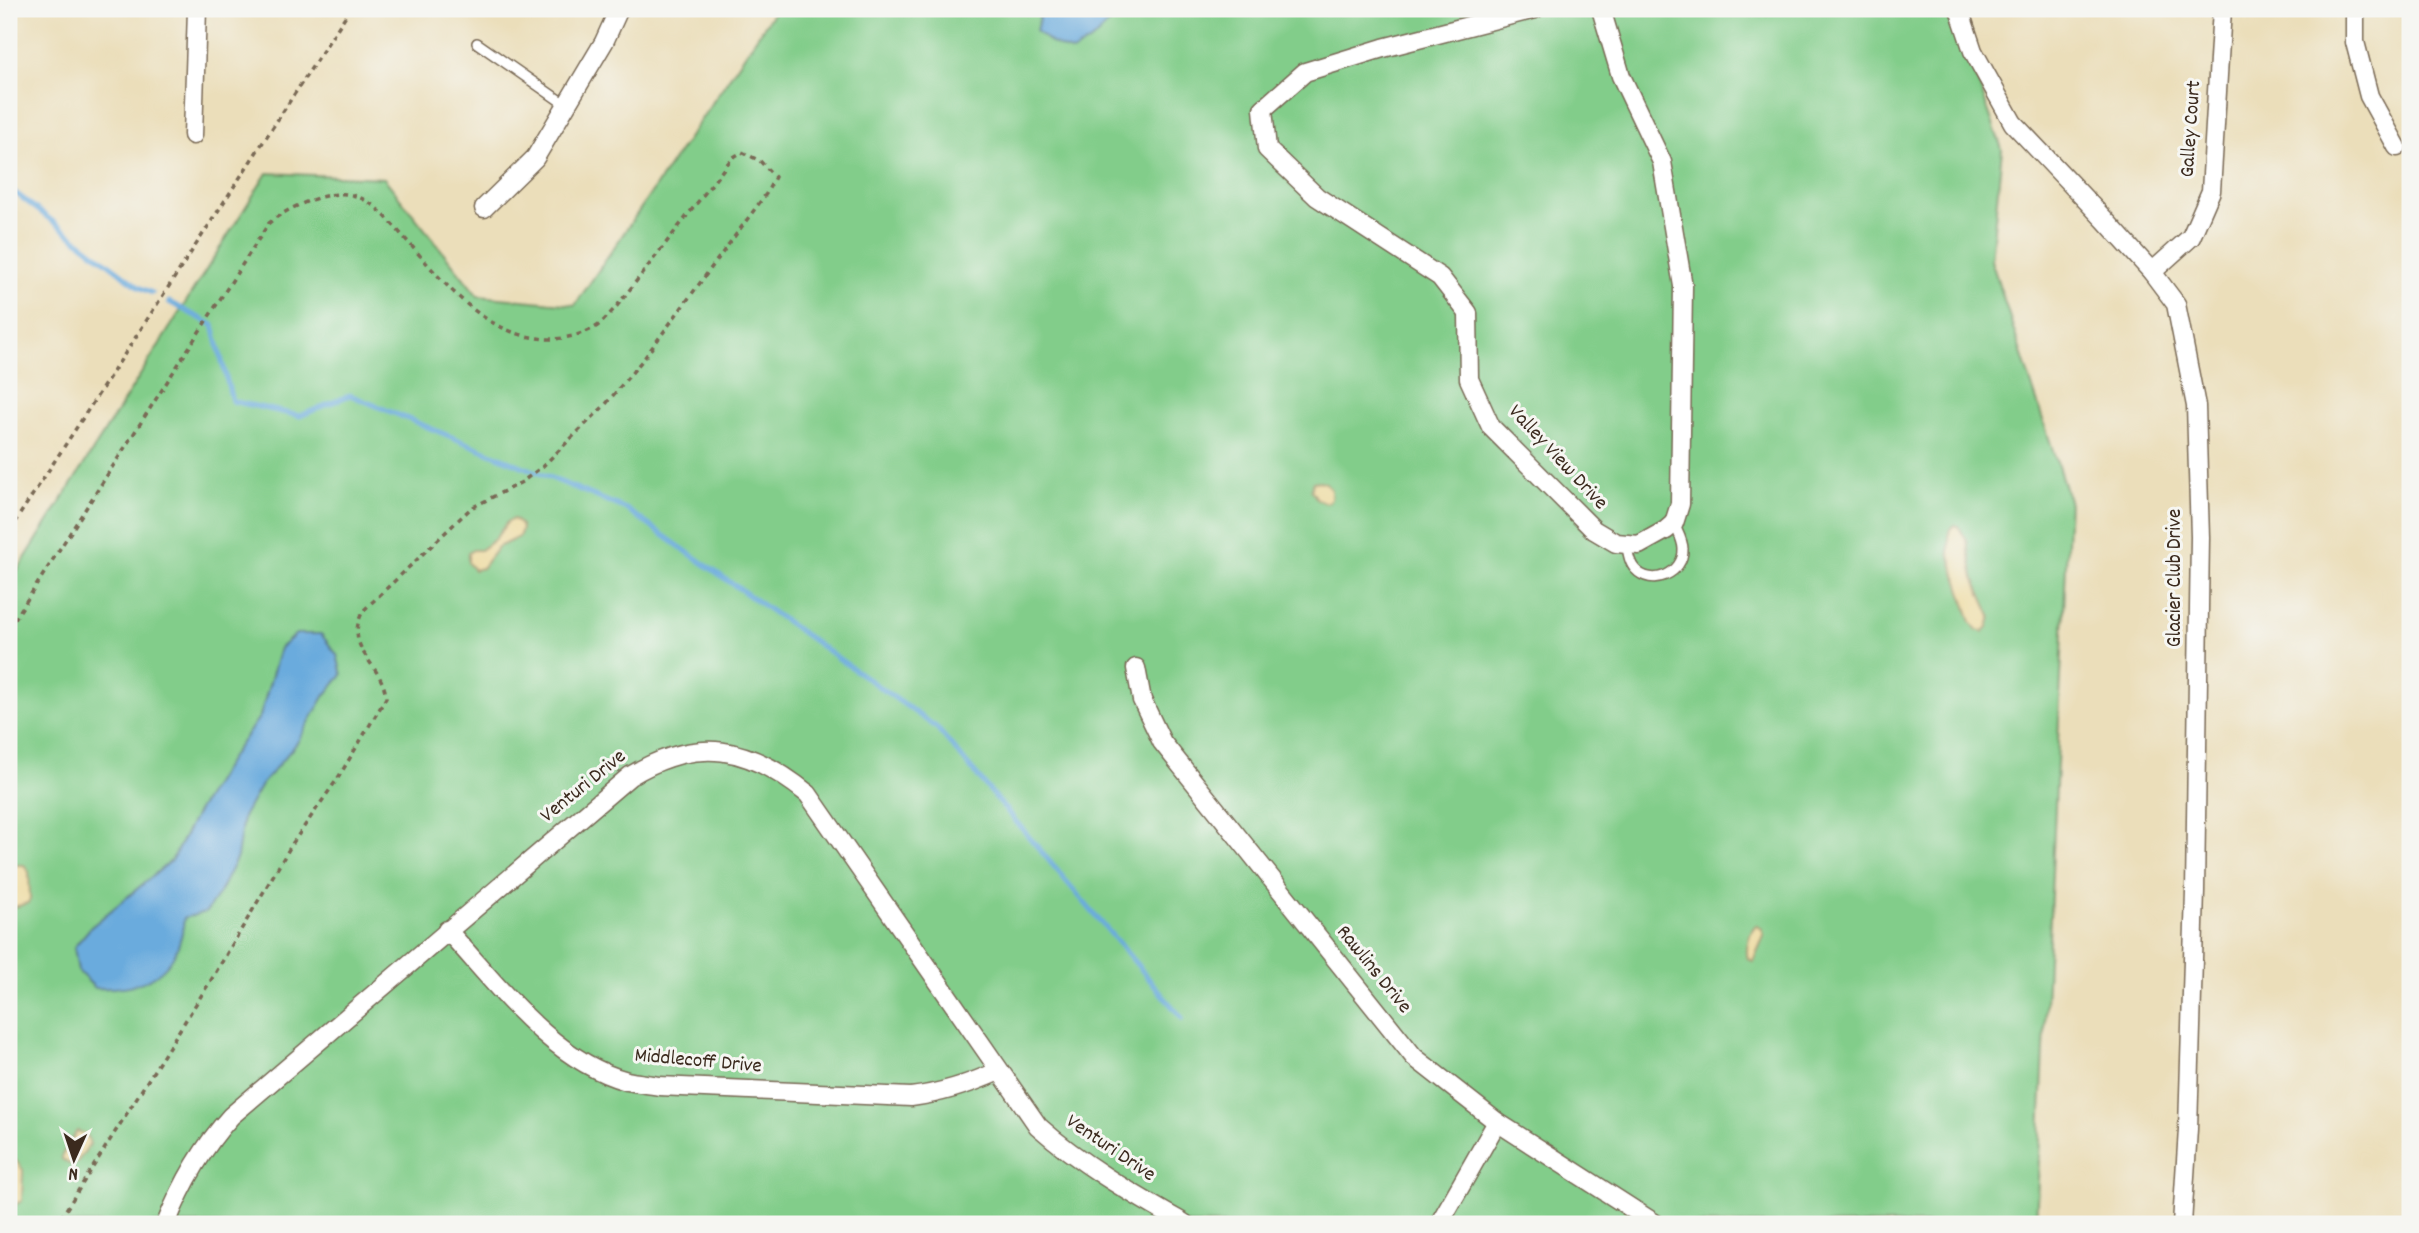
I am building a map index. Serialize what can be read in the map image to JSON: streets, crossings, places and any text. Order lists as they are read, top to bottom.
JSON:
{
  "streets": {
    "street": [
      "Galley Court",
      "Valley View Drive",
      "Glacier Club Drive",
      "Venturi Drive",
      "Rawlins Drive",
      "Middlecoff Drive"
    ]
  },
  "crossings": [
    ["Galley Court", "Glacier Club Drive"],
    ["Venturi Drive", "Middlecoff Drive"]
  ],
  "north": "bottom"
}
